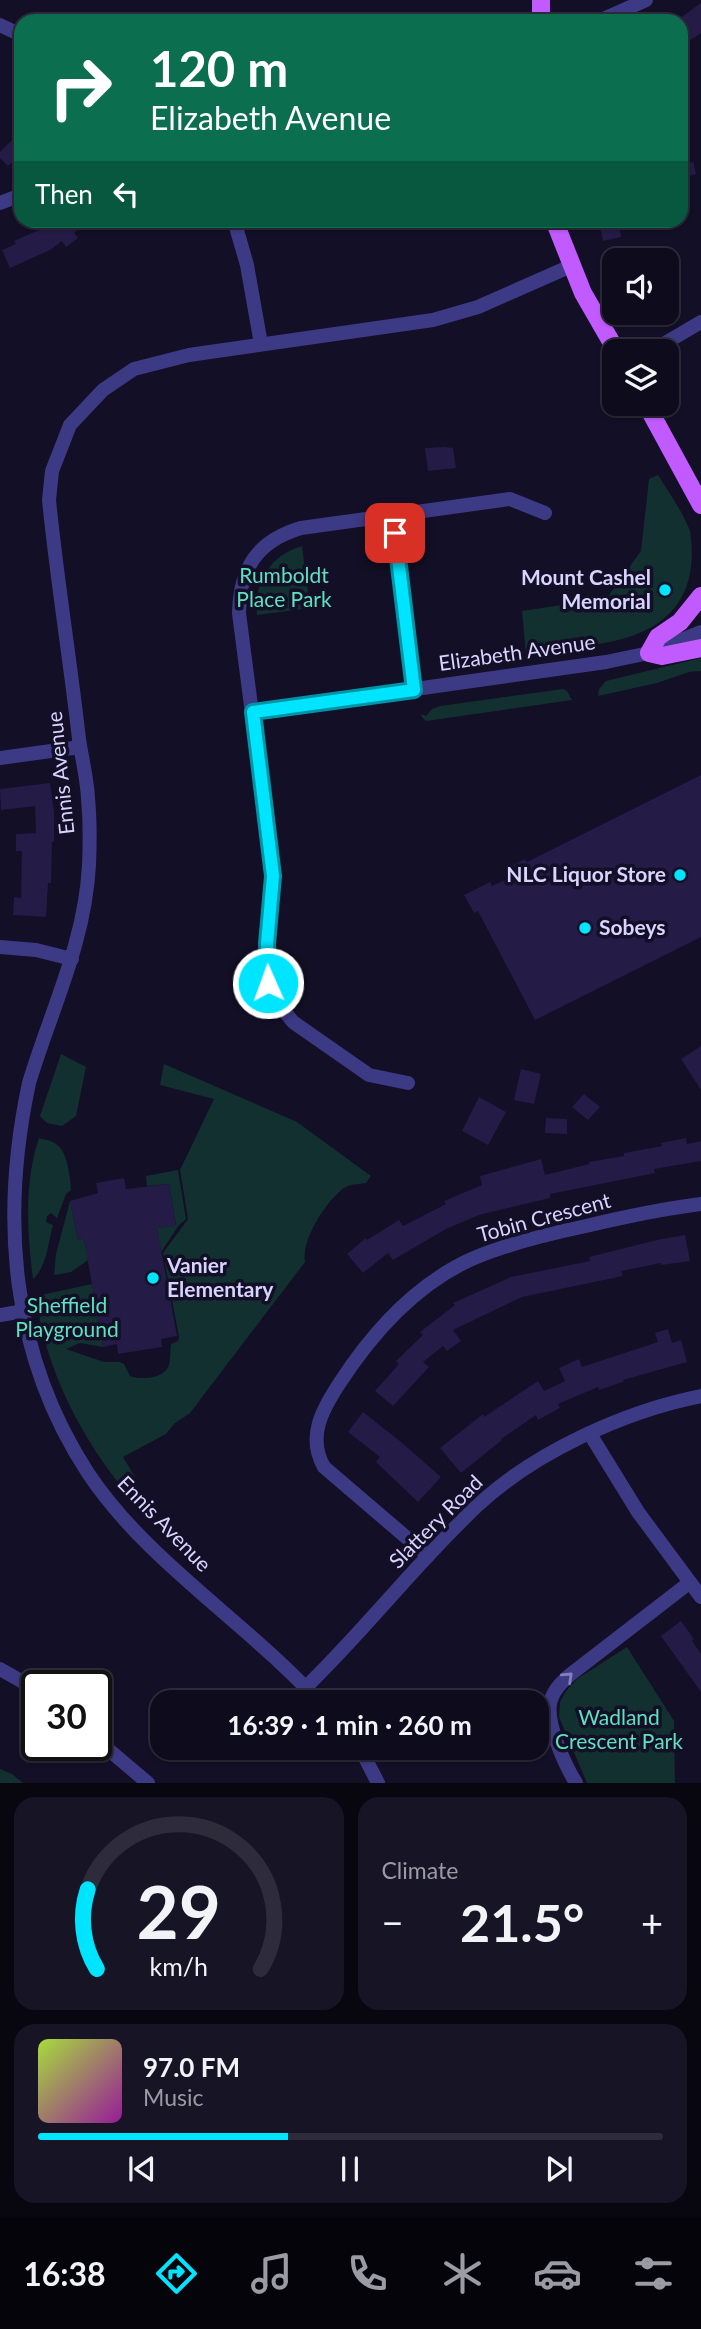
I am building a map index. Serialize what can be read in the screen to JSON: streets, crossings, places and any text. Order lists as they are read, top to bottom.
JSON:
{
  "streets": {
    "street": [
      "Elizabeth Avenue",
      "Ennis Avenue",
      "Tobin Crescent",
      "Slattery Road"
    ]
  },
  "crossings": [
    ["Ennis Avenue", "Slattery Road"],
    ["Tobin Crescent", "Slattery Road"]
  ],
  "parks": ["Rumboldt Place Park", "Sheffield Playground", "Wadland Crescent Park"],
  "places": [
    "Mount Cashel Memorial",
    "NLC Liquor Store",
    "Sobeys",
    "Vanier Elementary"
  ],
  "page": {
    "turn": ["120 m", "Elizabeth Avenue"],
    "then": "Then",
    "limit": "30",
    "trip": "16:39 · 1 min · 260 m",
    "tile": "Climate",
    "heat": ["−", "21.5°", "+"],
    "song": ["97.0 FM", "Music"],
    "tabs": "16:38",
    "gauge": ["29", "km/h"]
  }
}
